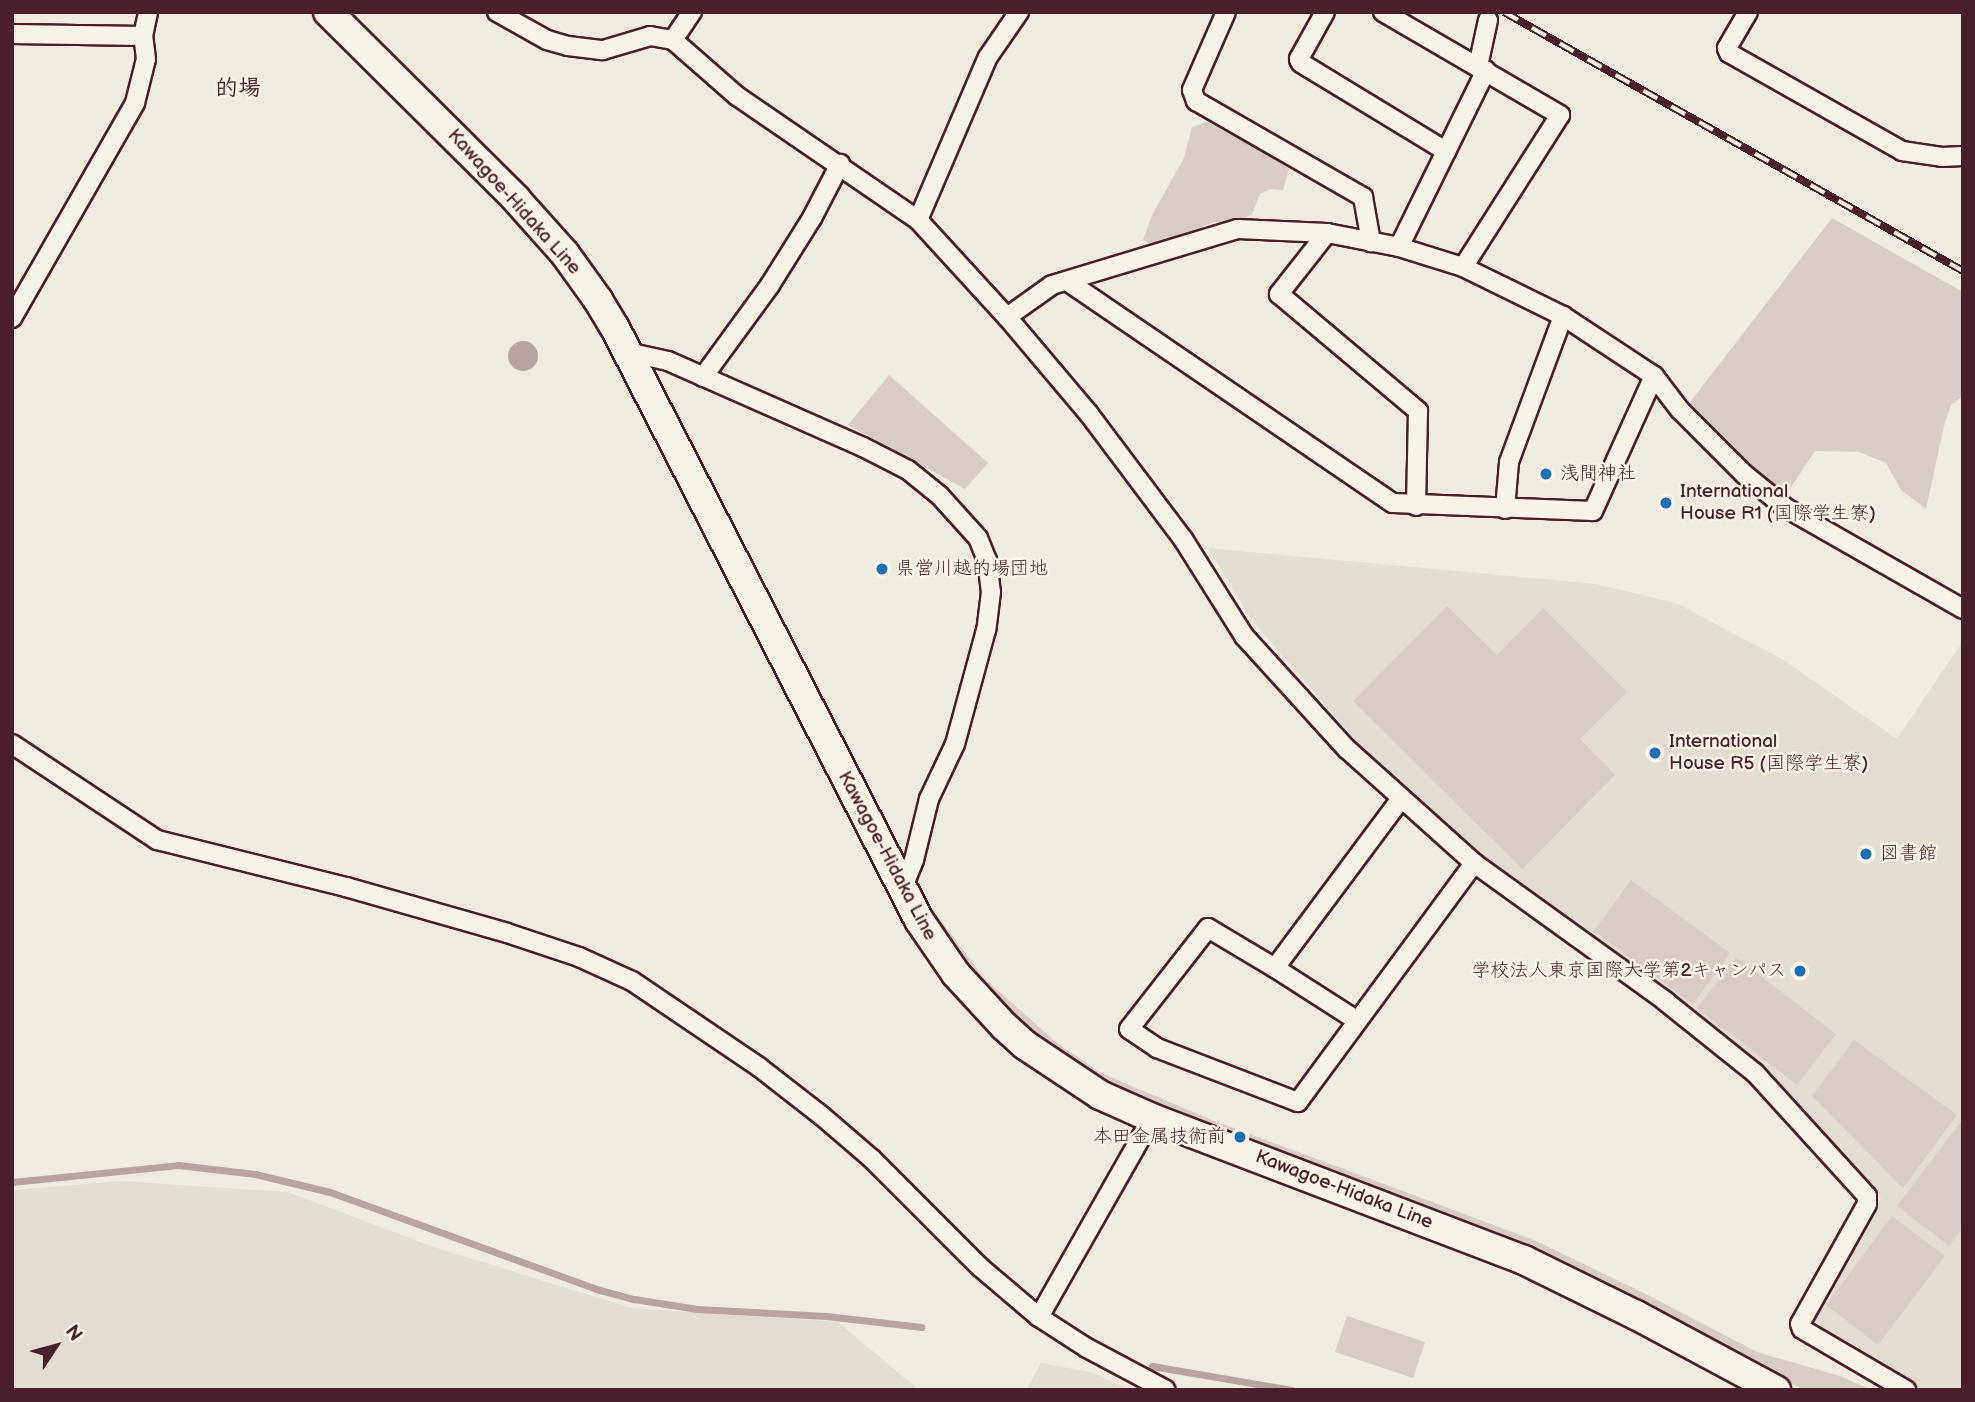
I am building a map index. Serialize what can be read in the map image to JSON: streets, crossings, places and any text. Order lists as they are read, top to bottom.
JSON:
{
  "streets": {
    "main road": ["Kawagoe-Hidaka Line"]
  },
  "districts": ["的場"],
  "places": [
    "浅間神社",
    "International House R1 (国際学生寮)",
    "県営川越的場団地",
    "International House R5 (国際学生寮)",
    "図書館",
    "学校法人東京国際大学第2キャンパス",
    "本田金属技術前"
  ],
  "north": "top right"
}
